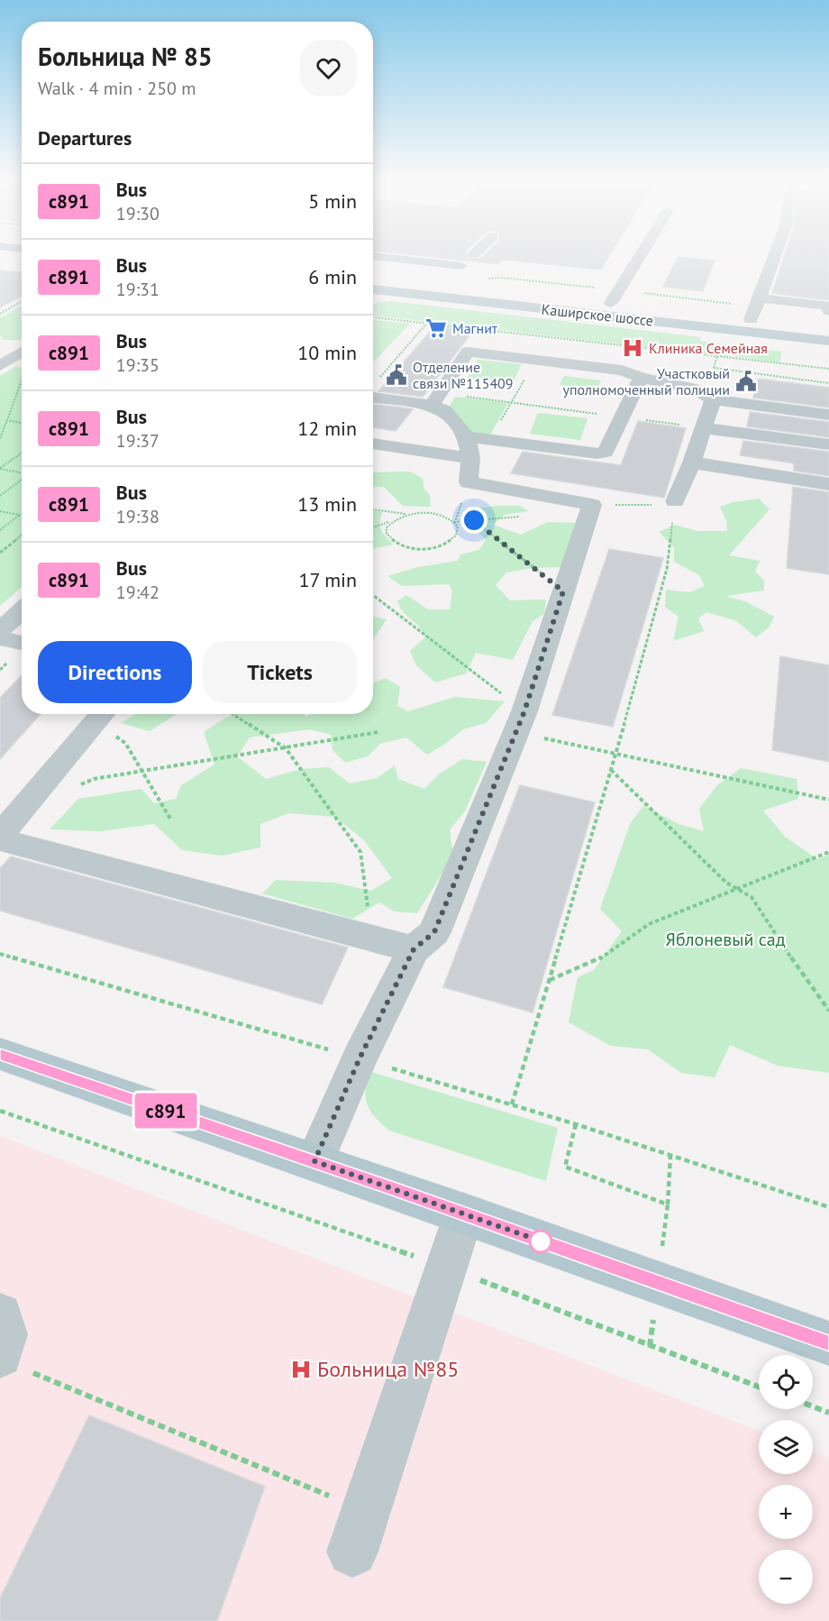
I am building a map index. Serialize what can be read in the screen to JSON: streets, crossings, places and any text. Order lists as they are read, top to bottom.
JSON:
{
  "streets": {
    "main road": ["Каширское шоссе"]
  },
  "parks": ["Яблоневый сад"],
  "places": {
    "supermarket": ["Магнит"],
    "hospital": ["Клиника Семейная", "Больница №85"],
    "public building": ["Отделение связи №115409", "Участковый уполномоченный полиции"]
  },
  "lines": ["bus line с891"],
  "page": {
    "on_map": "с891",
    "heading": [
      ["Больница № 85", "Walk · 4 min · 250 m"],
      "Departures"
    ],
    "list": [
      {
        "mark": "с891",
        "name": "Bus",
        "note": "19:30",
        "value": "5 min"
      },
      {
        "mark": "с891",
        "name": "Bus",
        "note": "19:31",
        "value": "6 min"
      },
      {
        "mark": "с891",
        "name": "Bus",
        "note": "19:35",
        "value": "10 min"
      },
      {
        "mark": "с891",
        "name": "Bus",
        "note": "19:37",
        "value": "12 min"
      },
      {
        "mark": "с891",
        "name": "Bus",
        "note": "19:38",
        "value": "13 min"
      },
      {
        "mark": "с891",
        "name": "Bus",
        "note": "19:42",
        "value": "17 min"
      }
    ],
    "buttons": ["Directions", "Tickets"],
    "map_buttons": ["+", "−"]
  }
}
